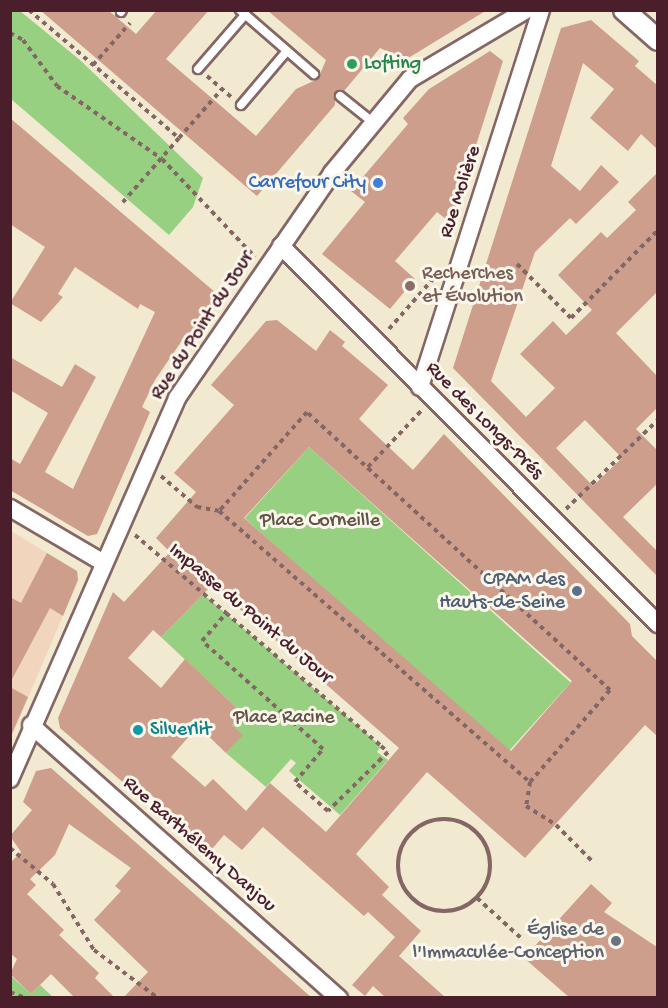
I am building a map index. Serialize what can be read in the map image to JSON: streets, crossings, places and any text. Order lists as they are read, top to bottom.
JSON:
{
  "streets": {
    "street": [
      "Rue Molière",
      "Rue du Point du Jour",
      "Rue des Longs-Prés",
      "Rue Barthélemy Danjou"
    ],
    "path": ["Impasse du Point du Jour"]
  },
  "crossings": [
    ["Rue Molière", "Rue des Longs-Prés"],
    ["Rue du Point du Jour", "Rue des Longs-Prés"],
    ["Rue du Point du Jour", "Impasse du Point du Jour"],
    ["Rue du Point du Jour", "Rue Barthélemy Danjou"]
  ],
  "parks": ["Place Corneille", "Place Racine"],
  "places": [
    "Lofting",
    "Carrefour City",
    "Recherches et Évolution",
    "CPAM des Hauts-de-Seine",
    "Silverlit",
    "Église de l'Immaculée-Conception"
  ]
}
